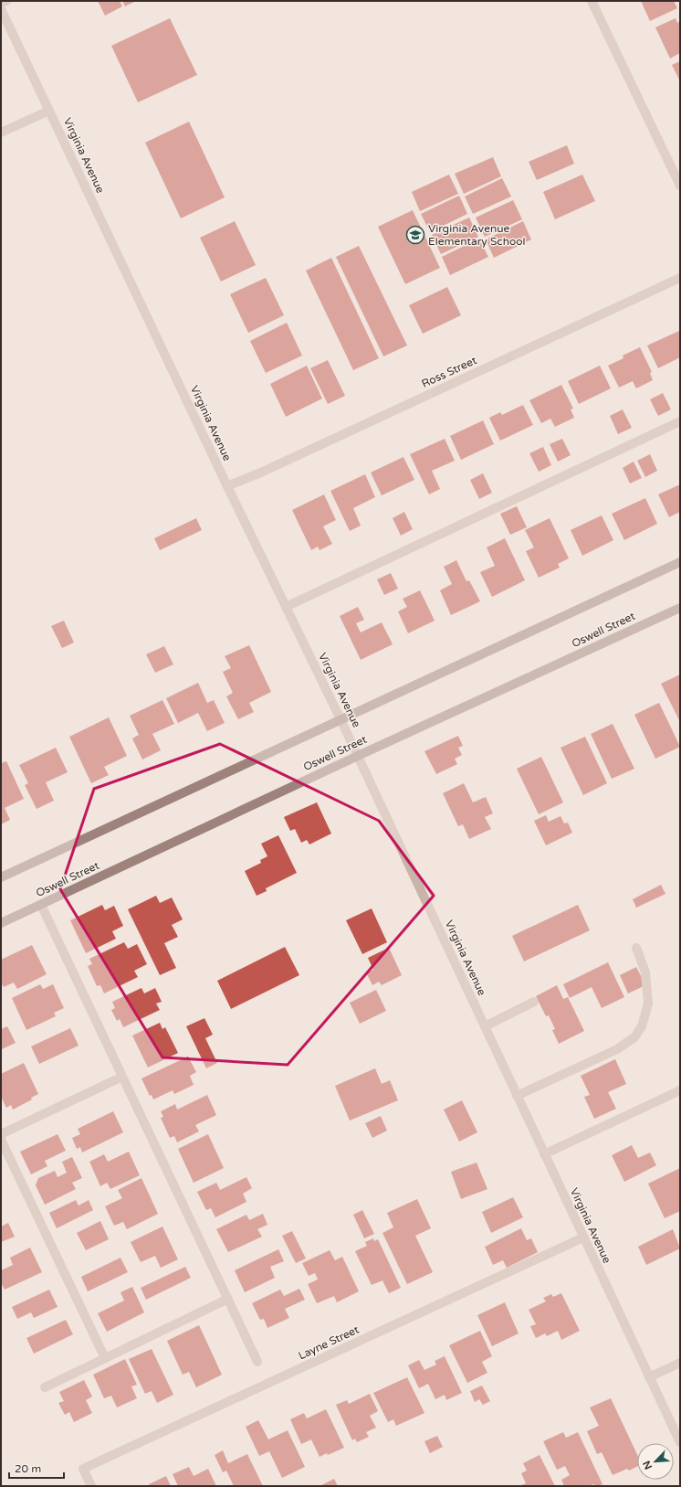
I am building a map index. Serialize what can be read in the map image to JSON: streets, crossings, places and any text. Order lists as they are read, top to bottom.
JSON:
{
  "streets": {
    "main road": ["Oswell Street"],
    "street": ["Virginia Avenue", "Ross Street", "Layne Street"]
  },
  "crossings": [
    ["Virginia Avenue", "Ross Street"],
    ["Virginia Avenue", "Oswell Street"],
    ["Virginia Avenue", "Layne Street"]
  ],
  "places": {
    "school or university": ["Virginia Avenue Elementary School"]
  },
  "scale_bar": "20 m",
  "north": "bottom left"
}
